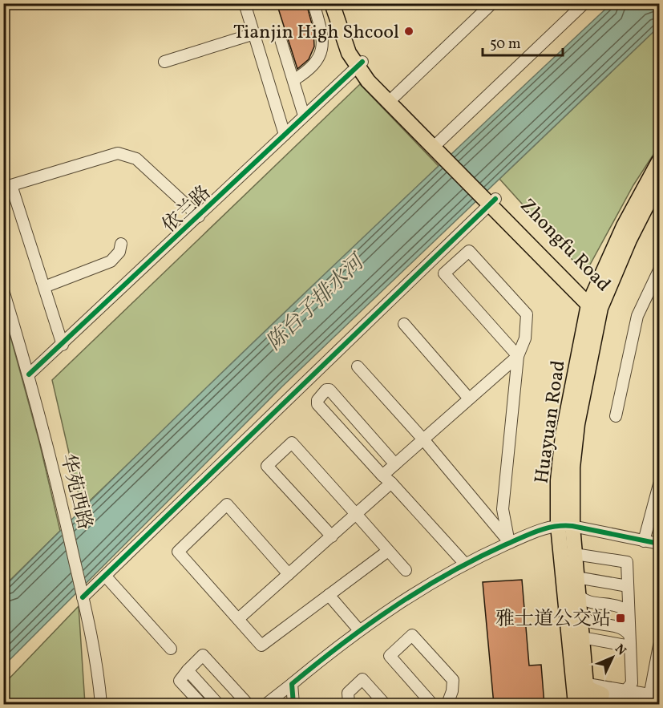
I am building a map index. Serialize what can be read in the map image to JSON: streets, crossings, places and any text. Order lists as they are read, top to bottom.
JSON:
{
  "streets": {
    "main road": ["Zhongfu Road", "Huayuan Road"],
    "street": ["依兰路", "华苑西路"]
  },
  "crossings": [
    ["依兰路", "Zhongfu Road"],
    ["依兰路", "华苑西路"],
    ["Zhongfu Road", "Huayuan Road"]
  ],
  "water": ["陈台子排水河"],
  "places": {
    "other": ["Tianjin High Shcool"],
    "transit": ["雅士道公交站"]
  },
  "scale_bar": "50 m",
  "north": "top right"
}
